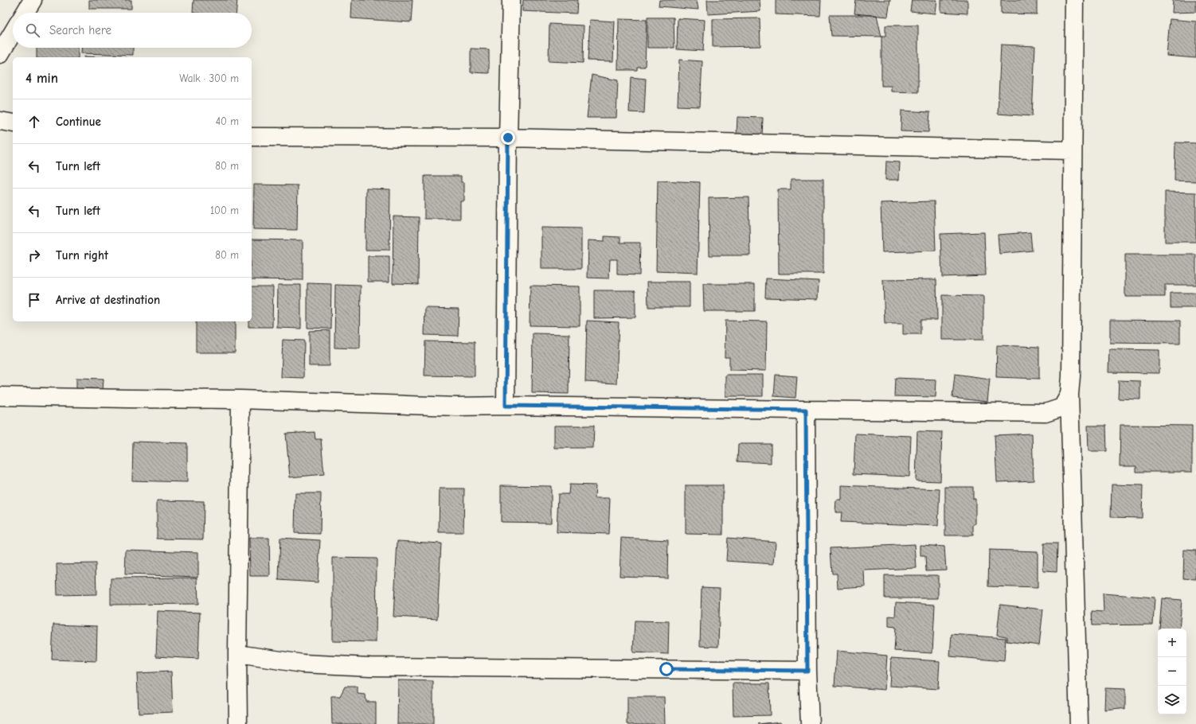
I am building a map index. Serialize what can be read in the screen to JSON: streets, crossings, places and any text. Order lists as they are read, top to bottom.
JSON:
{
  "page": {
    "search": "Search here",
    "heading": ["4 min", "Walk · 300 m"],
    "list": [
      ["Continue", "40 m"],
      ["Turn left", "80 m"],
      ["Turn left", "100 m"],
      ["Turn right", "80 m"],
      "Arrive at destination"
    ],
    "map_buttons": ["+", "−"]
  }
}
